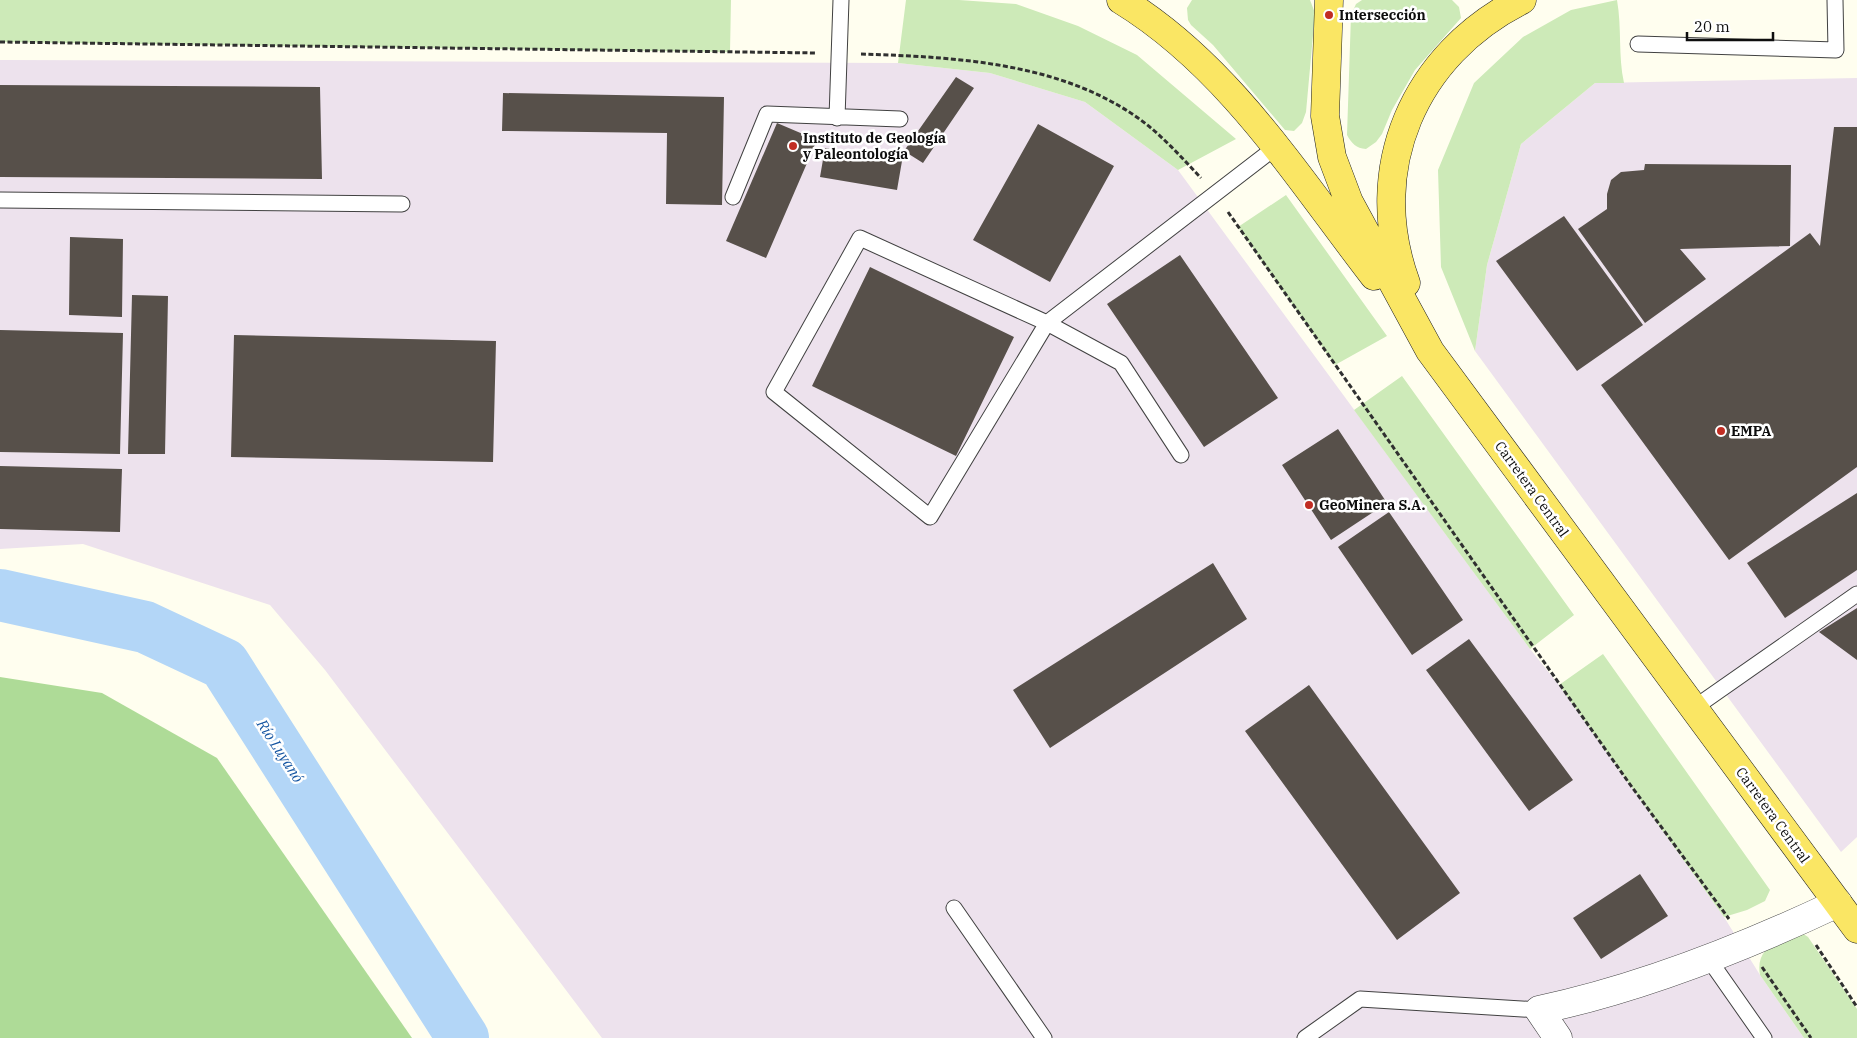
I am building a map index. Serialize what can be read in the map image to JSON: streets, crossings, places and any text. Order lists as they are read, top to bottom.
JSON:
{
  "streets": {
    "main road": ["Carretera Central"]
  },
  "water": ["Río Luyanó"],
  "places": [
    "Intersección",
    "Instituto de Geología y Paleontología",
    "EMPA",
    "GeoMinera S.A."
  ],
  "scale_bar": "20 m"
}
